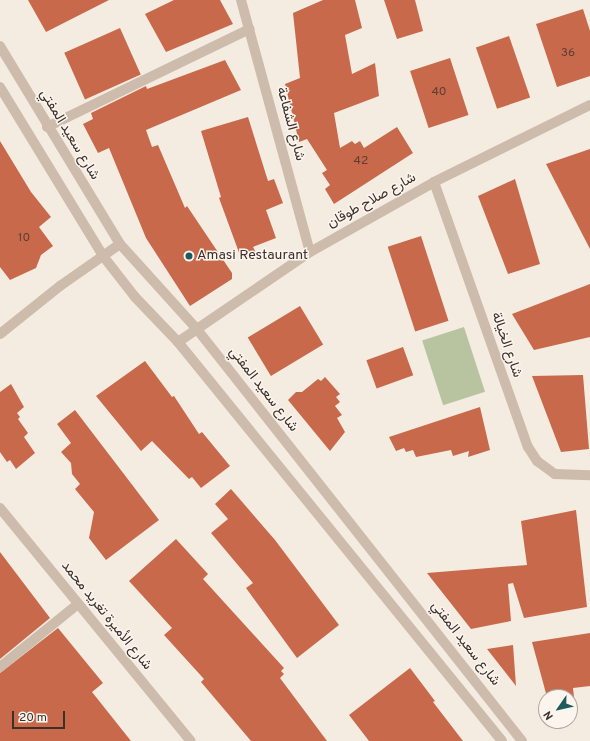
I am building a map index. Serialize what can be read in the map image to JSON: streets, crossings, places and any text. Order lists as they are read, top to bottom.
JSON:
{
  "streets": {
    "street": [
      "شارع الشفاعة",
      "شارع سعيد المفتي",
      "شارع صلاح طوقان",
      "شارع الخيالة",
      "شارع الأميرة تغريد محمد"
    ]
  },
  "crossings": [
    ["شارع الشفاعة", "شارع صلاح طوقان"],
    ["شارع سعيد المفتي", "شارع صلاح طوقان"],
    ["شارع صلاح طوقان", "شارع الخيالة"]
  ],
  "places": ["Amasi Restaurant"],
  "house_numbers": [
    "36",
    "40",
    "42",
    "10"
  ],
  "scale_bar": "20 m",
  "north": "bottom left"
}
